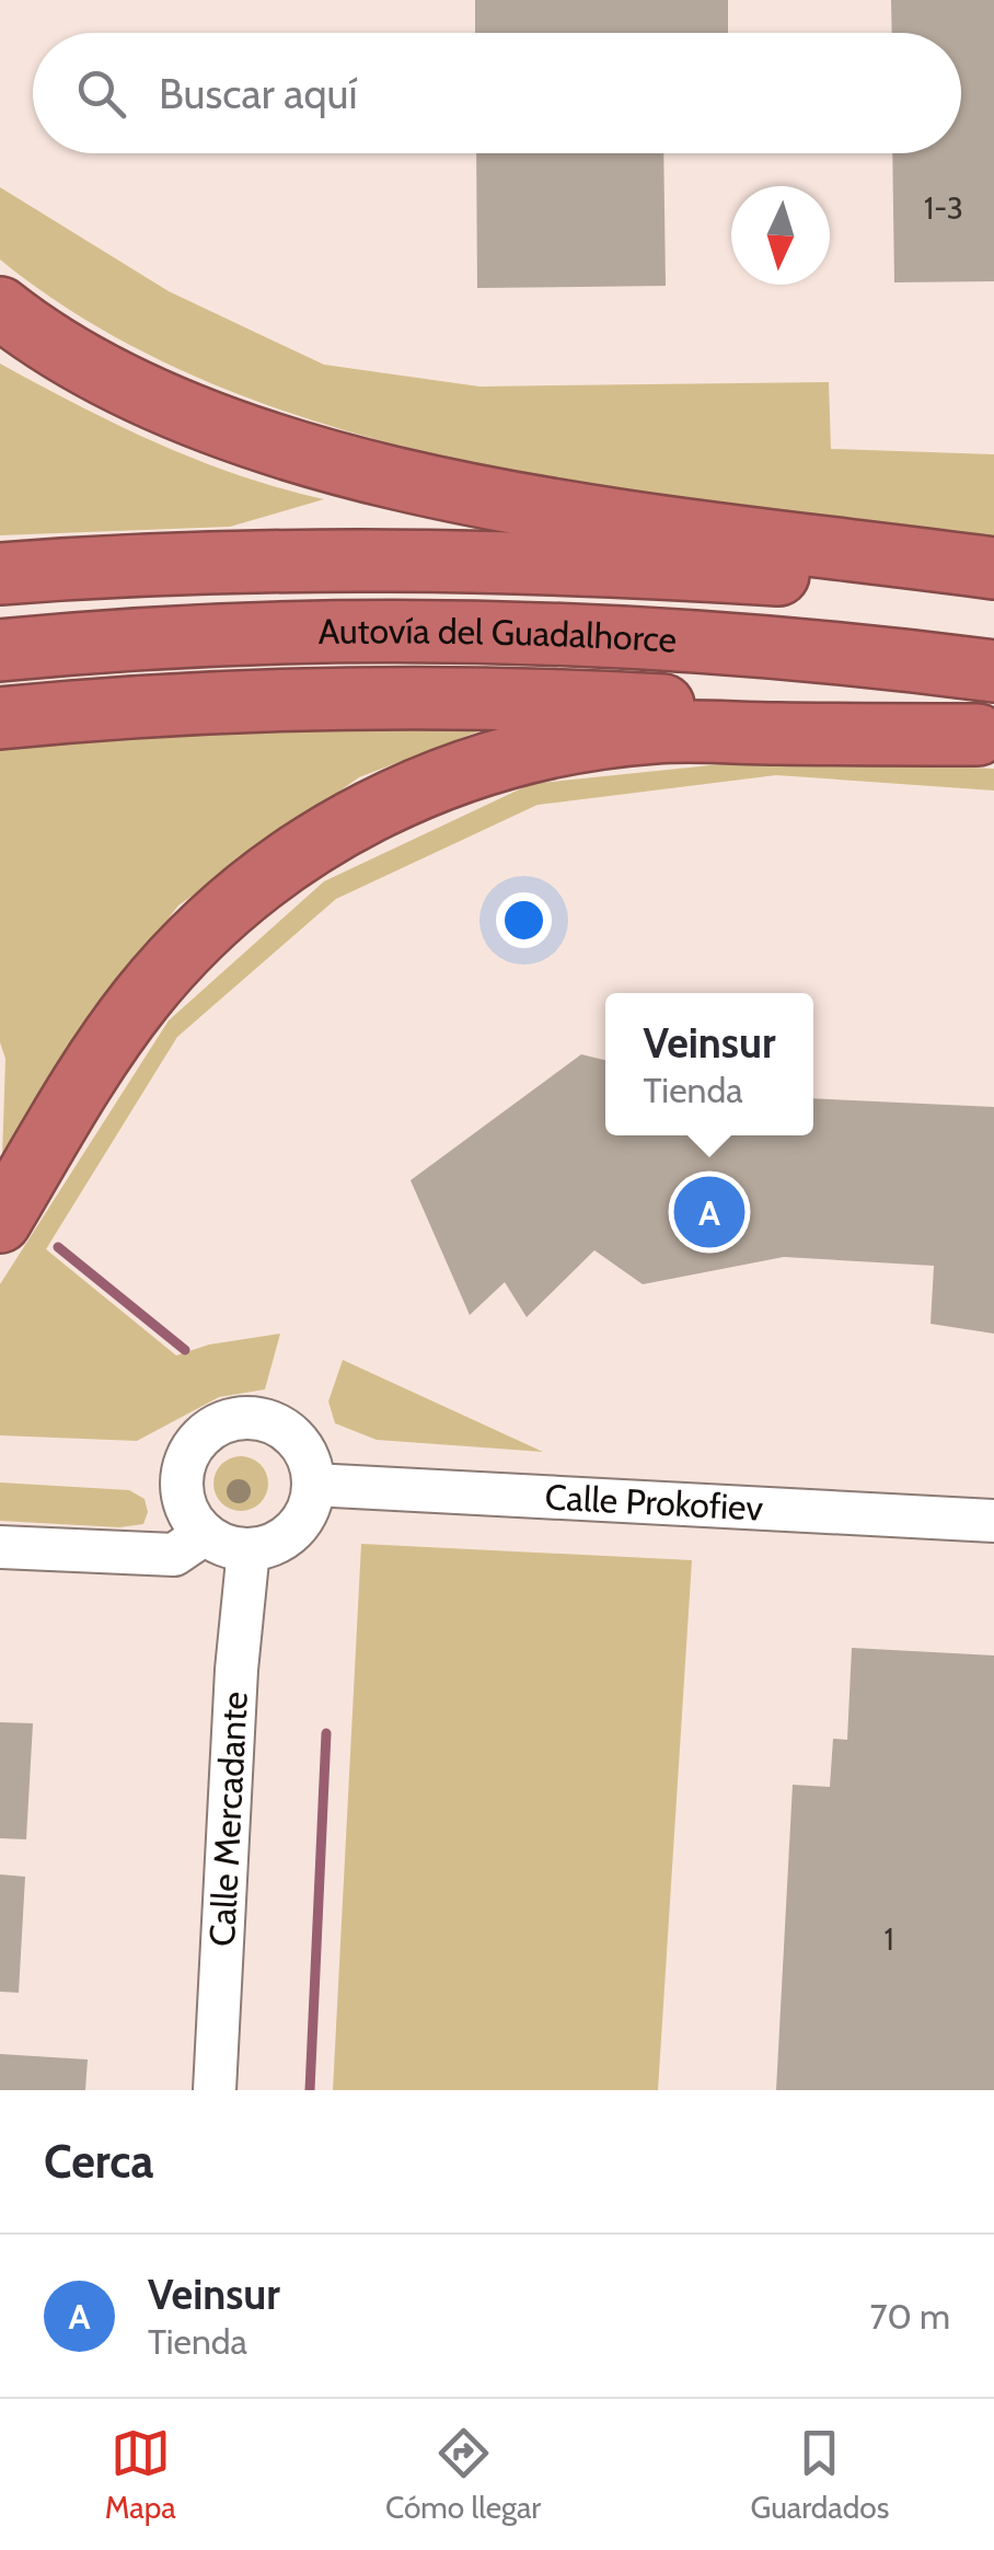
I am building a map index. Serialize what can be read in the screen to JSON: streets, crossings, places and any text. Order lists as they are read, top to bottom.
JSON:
{
  "streets": {
    "highway": ["Autovía del Guadalhorce"],
    "street": ["Calle Prokofiev", "Calle Mercadante"]
  },
  "crossings": [
    ["Calle Prokofiev", "Calle Mercadante"]
  ],
  "house_numbers": ["1-3", "1"],
  "north": "bottom",
  "page": {
    "search": "Buscar aquí",
    "popup": ["Veinsur", "Tienda"],
    "pins": "A",
    "heading": "Cerca",
    "list": [
      {
        "mark": "A",
        "name": "Veinsur",
        "note": "Tienda",
        "value": "70 m"
      }
    ],
    "nav": ["Mapa", "Cómo llegar", "Guardados"]
  }
}
